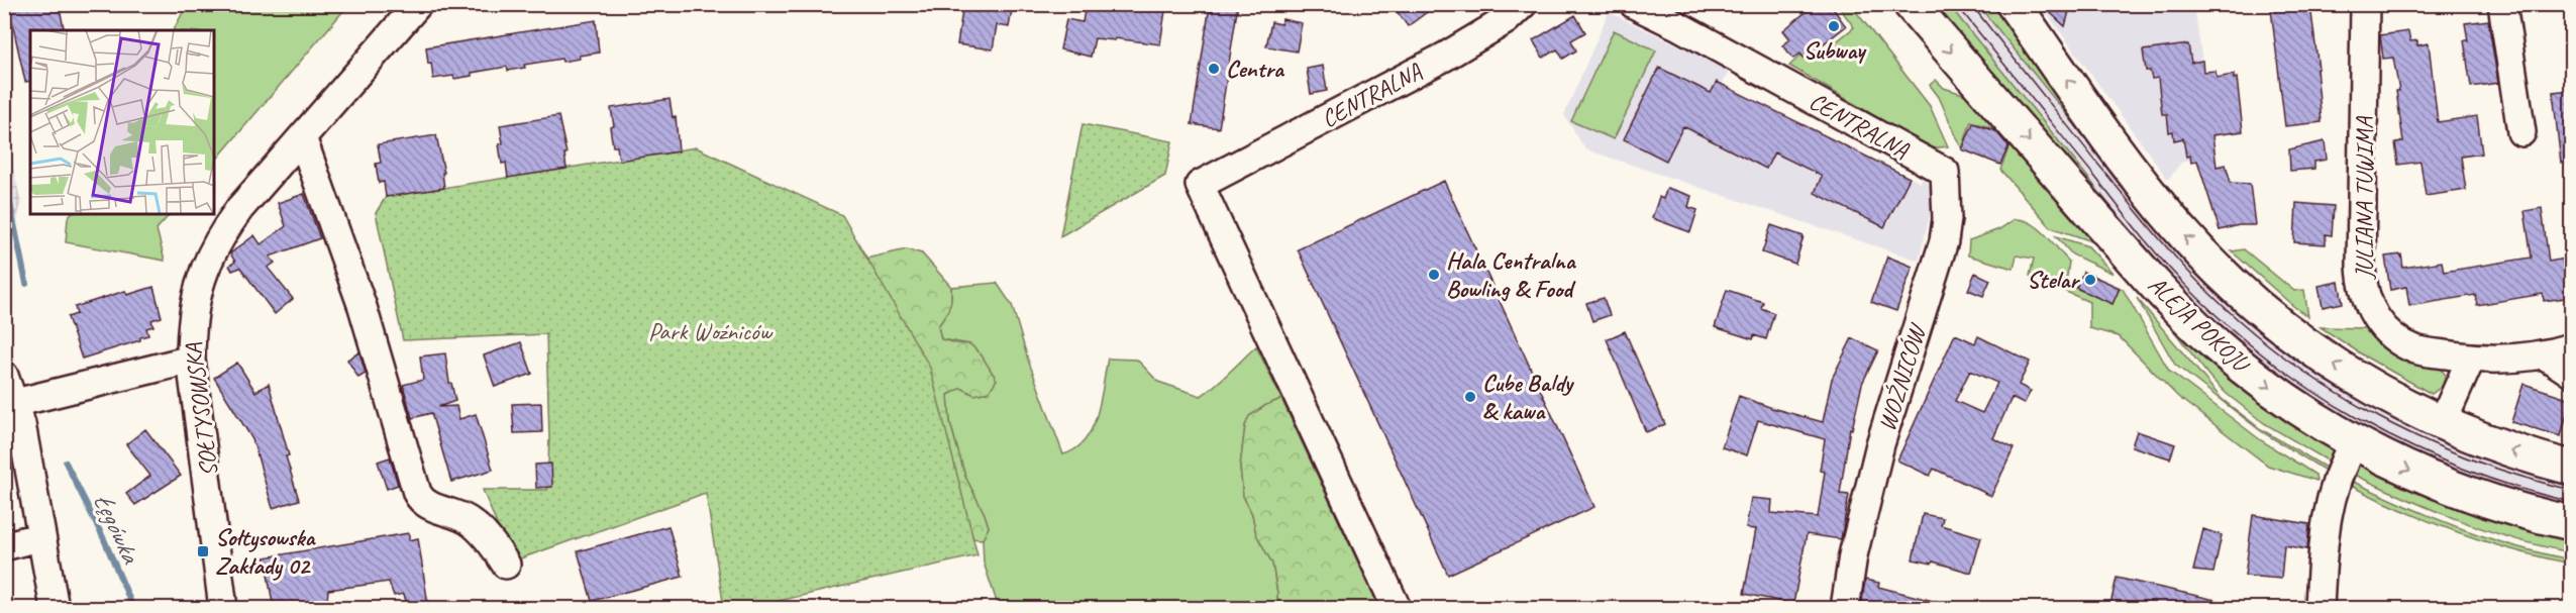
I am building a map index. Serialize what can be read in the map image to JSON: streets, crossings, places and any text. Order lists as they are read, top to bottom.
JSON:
{
  "streets": {
    "main road": ["ALEJA POKOJU"],
    "street": [
      "CENTRALNA",
      "JULIANA TUWIMA",
      "WOŹNICÓW",
      "SOŁTYSOWSKA"
    ]
  },
  "crossings": [
    ["CENTRALNA", "WOŹNICÓW"]
  ],
  "water": ["Łęgówka"],
  "parks": ["Park Woźniców"],
  "places": {
    "other": [
      "Subway",
      "Centra",
      "Hala Centralna Bowling & Food",
      "Stelar",
      "Cube Baldy & kawa"
    ],
    "transit": ["Sołtysowska Zakłady 02"]
  }
}
